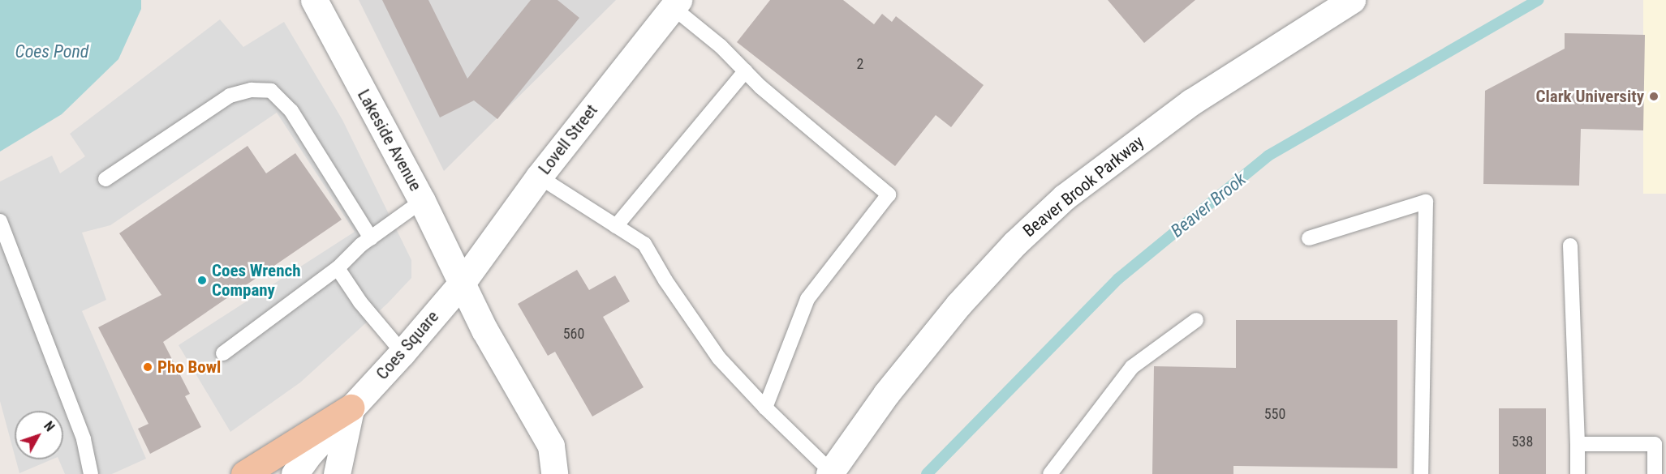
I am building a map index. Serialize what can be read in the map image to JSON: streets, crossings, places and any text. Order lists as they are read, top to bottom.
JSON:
{
  "streets": {
    "street": [
      "Lovell Street",
      "Lakeside Avenue",
      "Beaver Brook Parkway",
      "Coes Square"
    ]
  },
  "crossings": [
    ["Lovell Street", "Lakeside Avenue"],
    ["Lovell Street", "Coes Square"],
    ["Lakeside Avenue", "Coes Square"]
  ],
  "water": ["Coes Pond", "Beaver Brook"],
  "places": ["Clark University", "Coes Wrench Company", "Pho Bowl"],
  "house_numbers": [
    "2",
    "560",
    "550",
    "538"
  ],
  "north": "top right"
}
